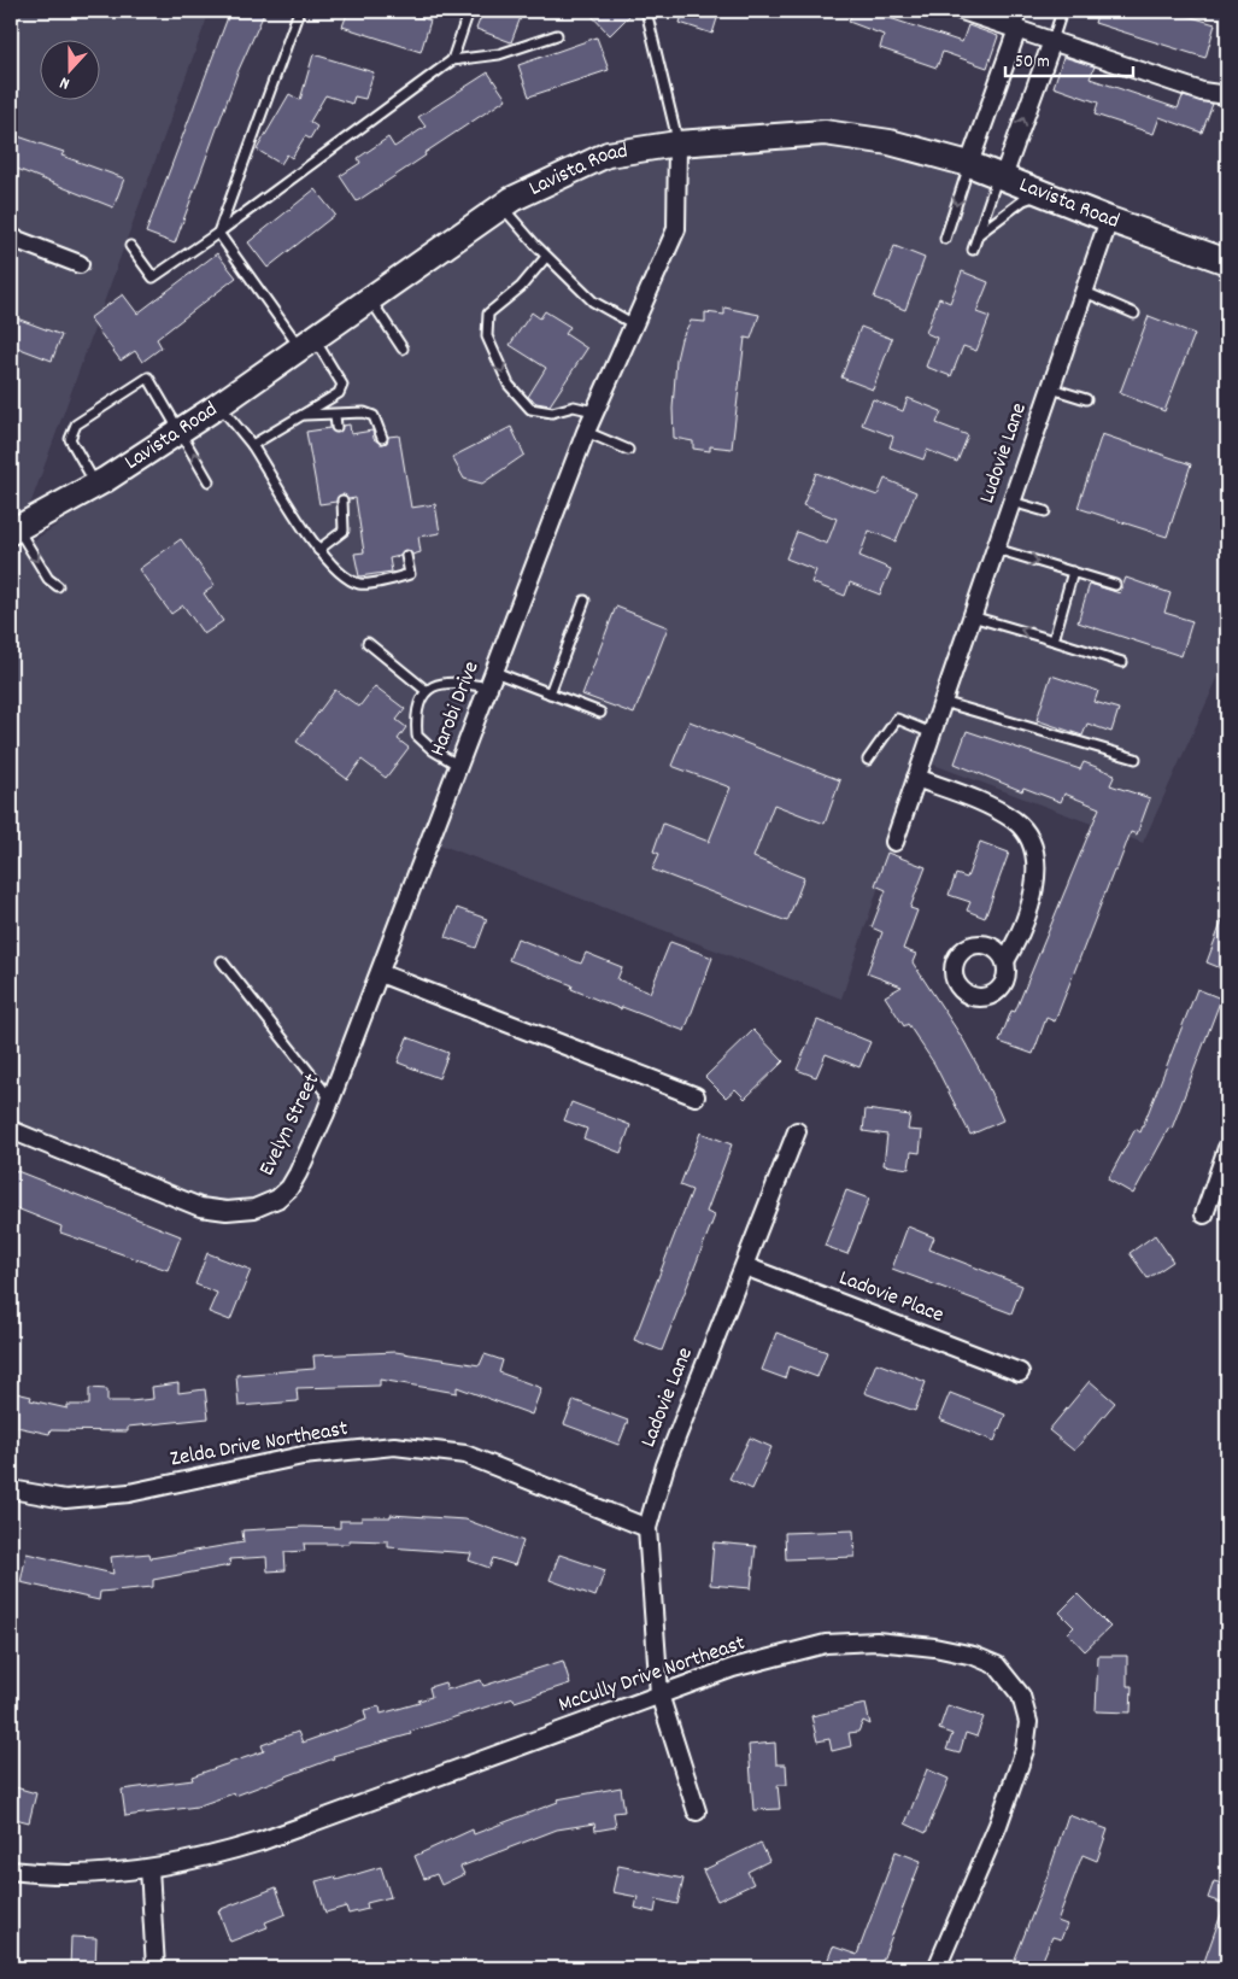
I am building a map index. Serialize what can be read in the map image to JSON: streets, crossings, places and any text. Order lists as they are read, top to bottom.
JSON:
{
  "streets": {
    "main road": ["Lavista Road"],
    "street": [
      "Ludovie Lane",
      "Harobi Drive",
      "Evelyn Street",
      "Ladovie Place",
      "Ladovie Lane",
      "Zelda Drive Northeast",
      "McCully Drive Northeast"
    ]
  },
  "crossings": [
    ["Lavista Road", "Ludovie Lane"],
    ["Lavista Road", "Harobi Drive"],
    ["Harobi Drive", "Evelyn Street"],
    ["Ladovie Place", "Ladovie Lane"],
    ["Ladovie Lane", "Zelda Drive Northeast"],
    ["Ladovie Lane", "McCully Drive Northeast"]
  ],
  "scale_bar": "50 m",
  "north": "bottom"
}
